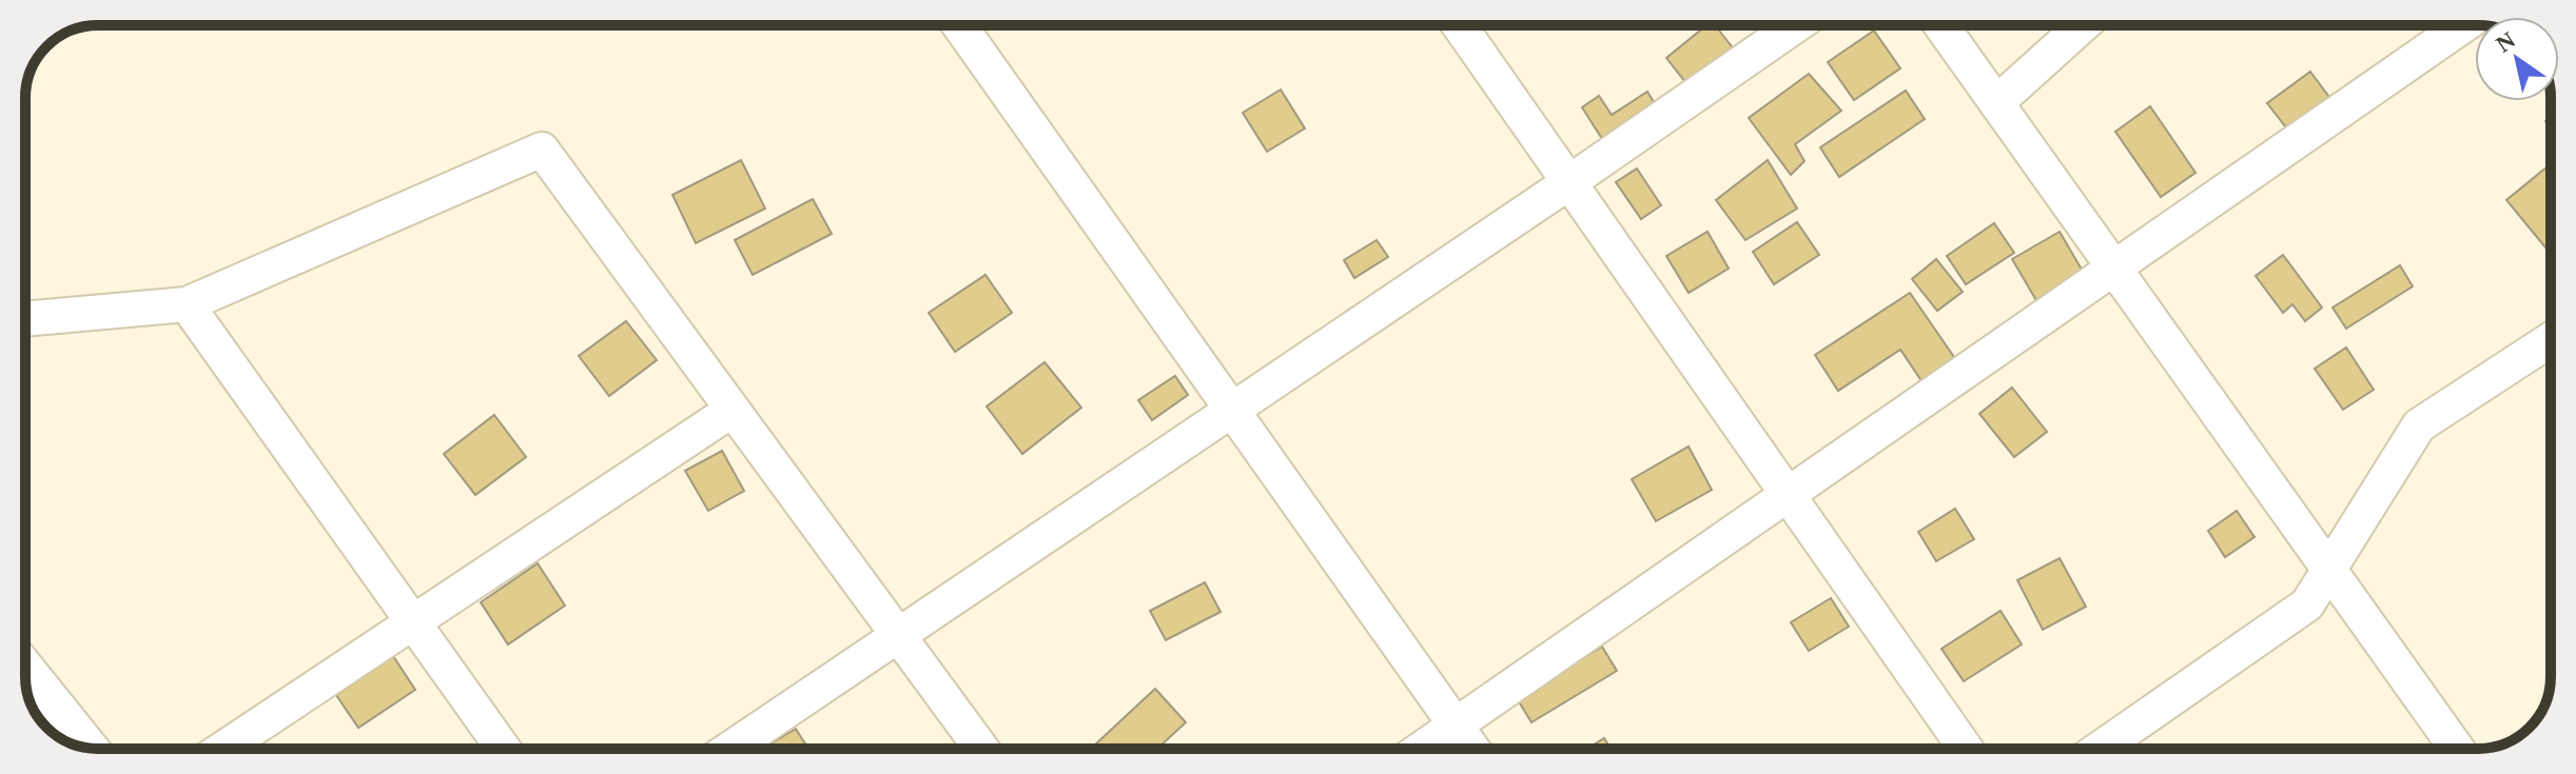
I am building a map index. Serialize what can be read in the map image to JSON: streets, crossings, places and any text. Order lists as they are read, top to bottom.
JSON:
{
  "north": "top left"
}
